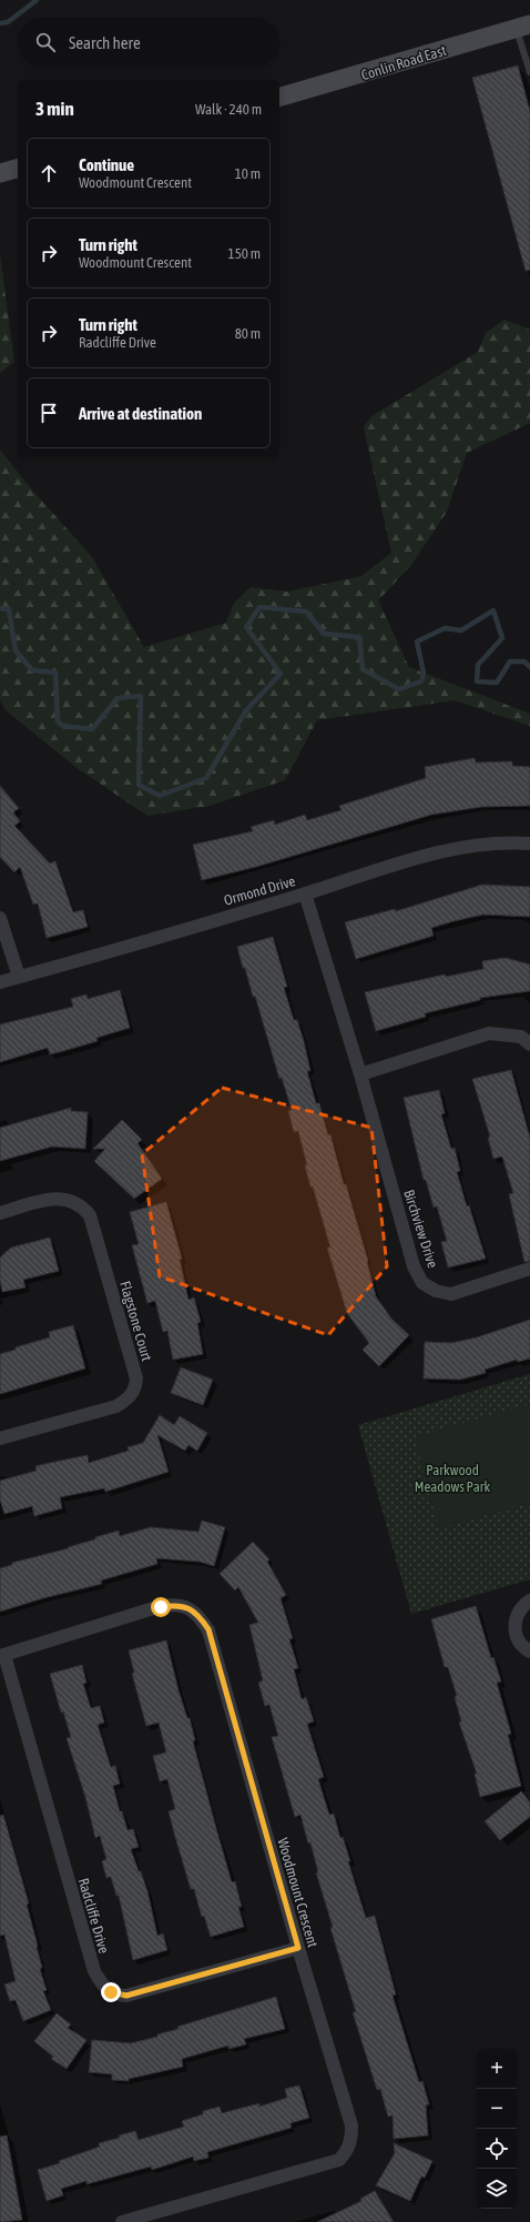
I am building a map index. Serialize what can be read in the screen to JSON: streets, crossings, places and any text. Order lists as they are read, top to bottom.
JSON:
{
  "streets": {
    "street": [
      "Conlin Road East",
      "Ormond Drive",
      "Birchview Drive",
      "Flagstone Court",
      "Woodmount Crescent",
      "Radcliffe Drive"
    ]
  },
  "crossings": [
    ["Ormond Drive", "Birchview Drive"],
    ["Woodmount Crescent", "Radcliffe Drive"]
  ],
  "parks": ["Parkwood Meadows Park"],
  "page": {
    "search": "Search here",
    "heading": ["3 min", "Walk · 240 m"],
    "list": [
      ["Continue", "Woodmount Crescent", "10 m"],
      ["Turn right", "Woodmount Crescent", "150 m"],
      ["Turn right", "Radcliffe Drive", "80 m"],
      "Arrive at destination"
    ],
    "map_buttons": ["+", "−"]
  }
}
